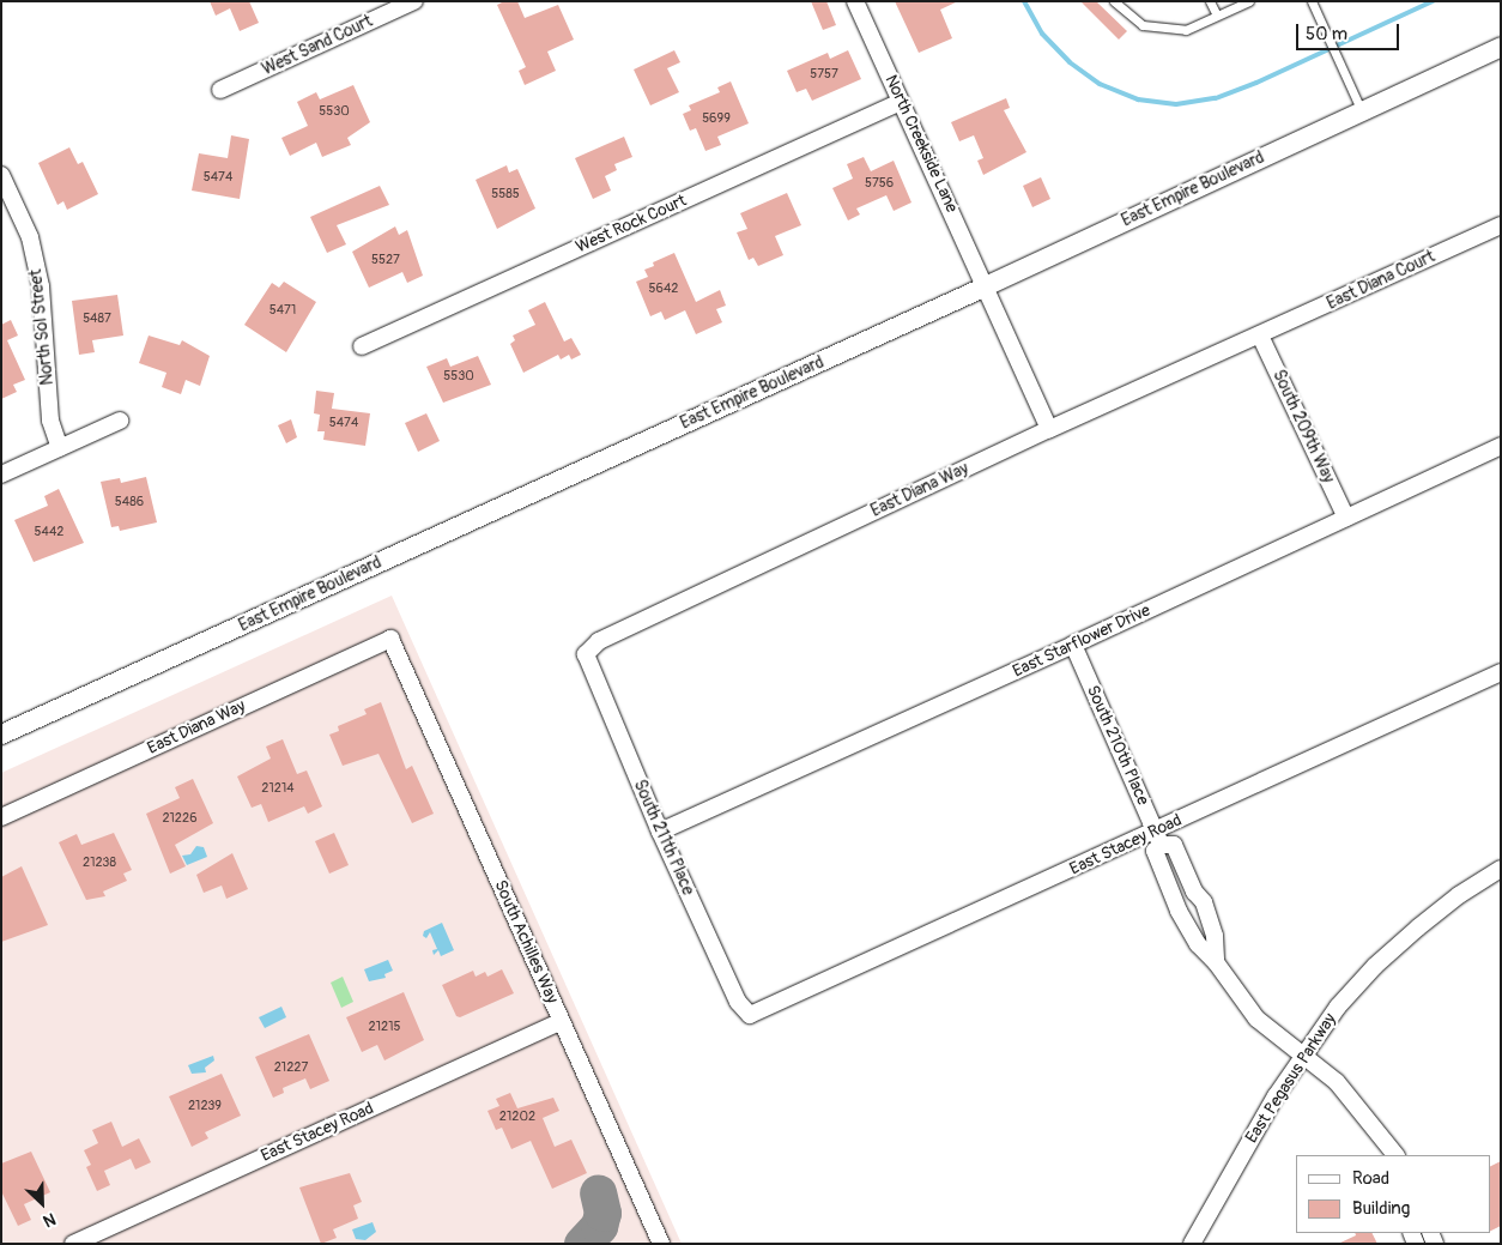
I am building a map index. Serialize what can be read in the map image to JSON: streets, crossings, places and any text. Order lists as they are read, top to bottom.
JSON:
{
  "streets": {
    "street": [
      "West Sand Court",
      "North Creekside Lane",
      "East Empire Boulevard",
      "West Rock Court",
      "East Diana Court",
      "North Sol Street",
      "South 209th Way",
      "East Diana Way",
      "East Starflower Drive",
      "South 210th Place",
      "South 211th Place",
      "East Stacey Road",
      "South Achilles Way",
      "East Pegasus Parkway"
    ]
  },
  "crossings": [
    ["North Creekside Lane", "East Empire Boulevard"],
    ["North Creekside Lane", "West Rock Court"],
    ["East Diana Court", "South 209th Way"],
    ["East Diana Court", "East Diana Way"],
    ["South 209th Way", "East Diana Way"],
    ["South 209th Way", "East Starflower Drive"],
    ["East Diana Way", "South 211th Place"],
    ["East Diana Way", "South Achilles Way"],
    ["East Starflower Drive", "South 210th Place"],
    ["East Starflower Drive", "South 211th Place"],
    ["South 210th Place", "East Stacey Road"],
    ["South 210th Place", "East Pegasus Parkway"],
    ["South 211th Place", "East Stacey Road"],
    ["East Stacey Road", "South Achilles Way"]
  ],
  "house_numbers": [
    "5757",
    "5530",
    "5699",
    "5474",
    "5756",
    "5585",
    "5527",
    "5642",
    "5471",
    "5487",
    "5530",
    "5474",
    "5486",
    "5442",
    "21214",
    "21226",
    "21238",
    "21215",
    "21227",
    "21239",
    "21202"
  ],
  "legend": ["Road", "Building"],
  "scale_bar": "50 m",
  "north": "bottom right"
}
